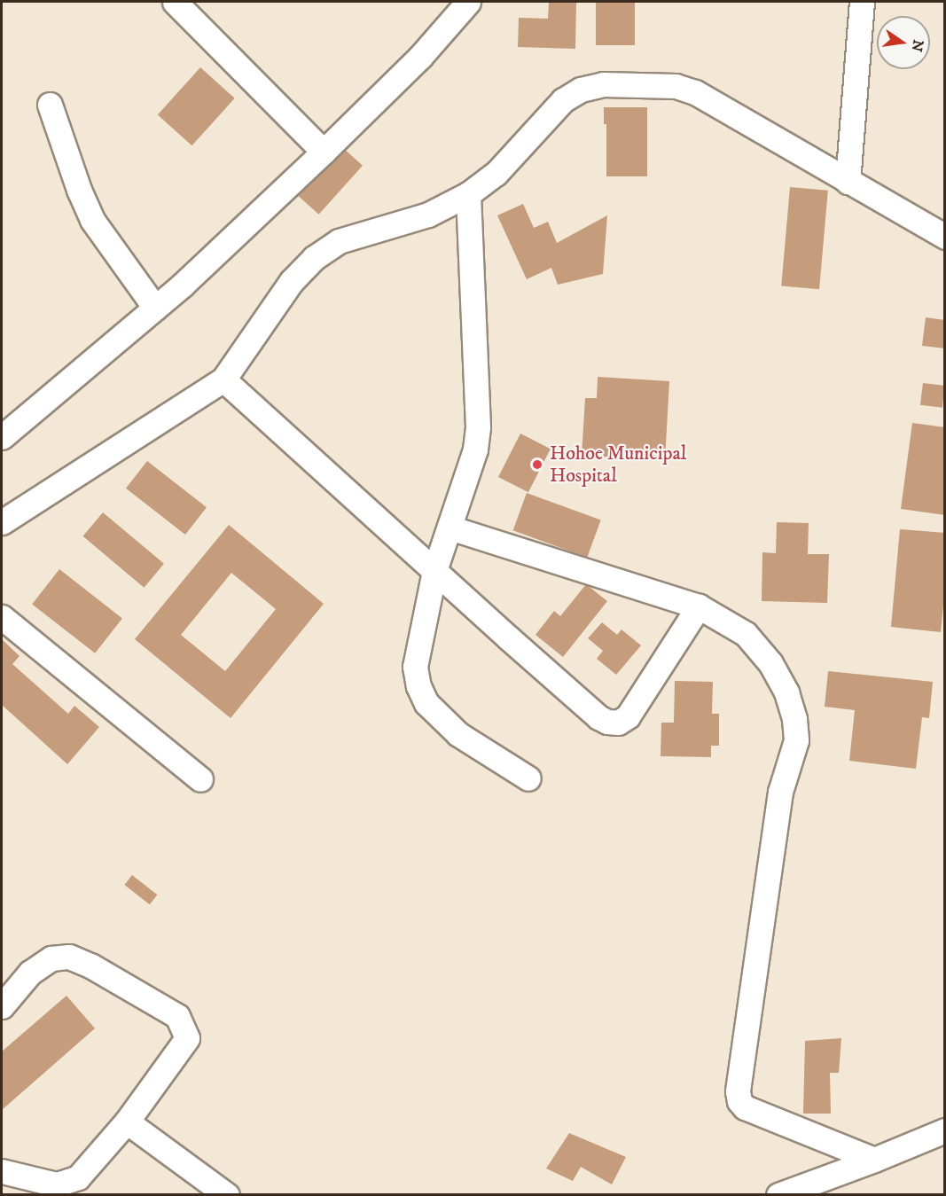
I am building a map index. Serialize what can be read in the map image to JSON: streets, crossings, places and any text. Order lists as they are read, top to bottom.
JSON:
{
  "places": ["Hohoe Municipal Hospital"],
  "north": "right"
}
